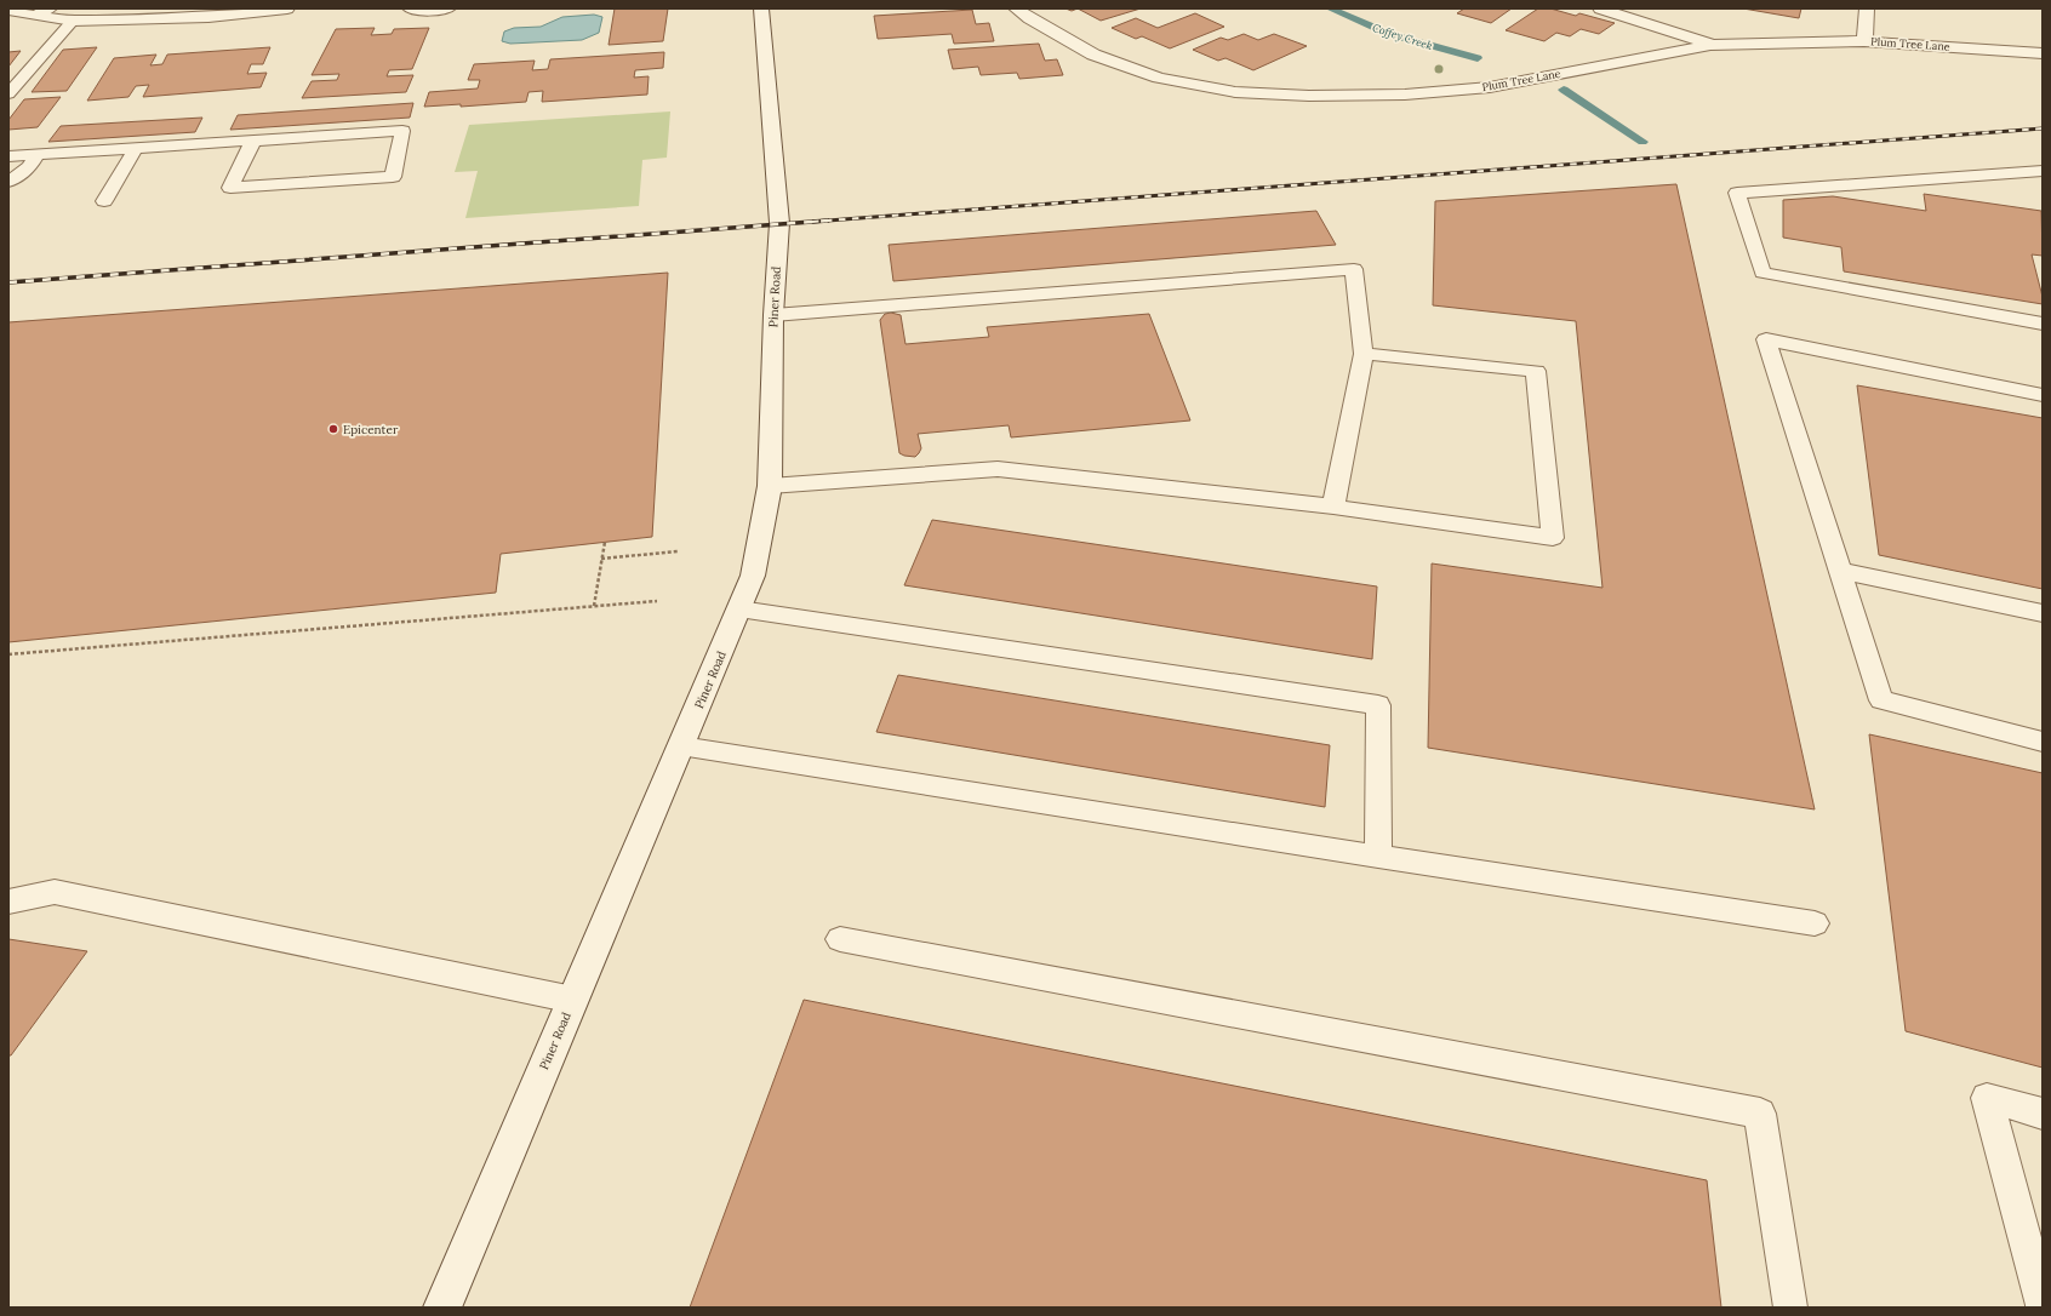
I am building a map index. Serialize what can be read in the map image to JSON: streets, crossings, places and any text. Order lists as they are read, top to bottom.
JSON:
{
  "streets": {
    "street": ["Plum Tree Lane", "Piner Road"]
  },
  "water": ["Coffey Creek"],
  "places": ["Epicenter"]
}
